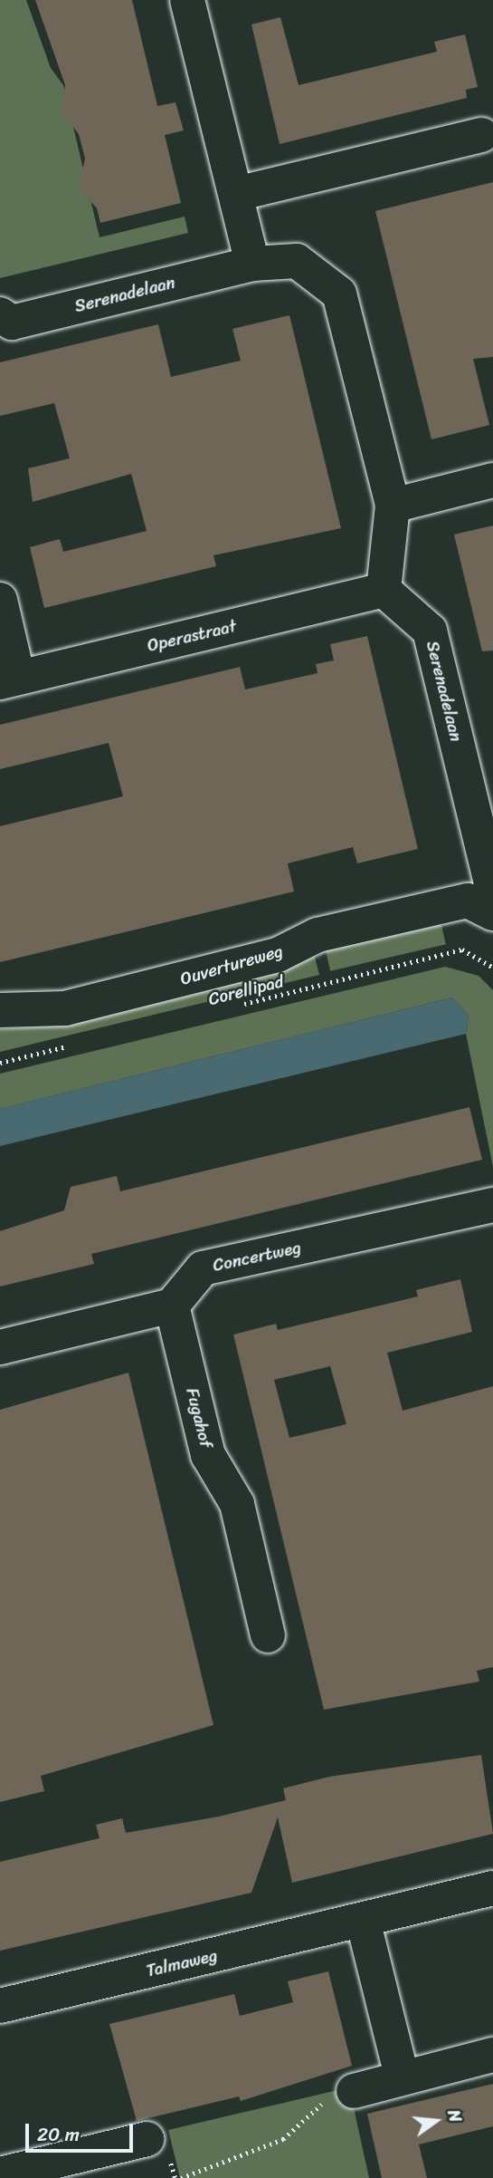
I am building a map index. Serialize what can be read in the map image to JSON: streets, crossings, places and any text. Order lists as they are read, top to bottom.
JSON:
{
  "streets": {
    "street": [
      "Serenadelaan",
      "Operastraat",
      "Ouvertureweg",
      "Concertweg",
      "Fugahof",
      "Talmaweg"
    ],
    "path": ["Corellipad"]
  },
  "crossings": [
    ["Serenadelaan", "Operastraat"],
    ["Serenadelaan", "Ouvertureweg"],
    ["Concertweg", "Fugahof"]
  ],
  "scale_bar": "20 m",
  "north": "right"
}
